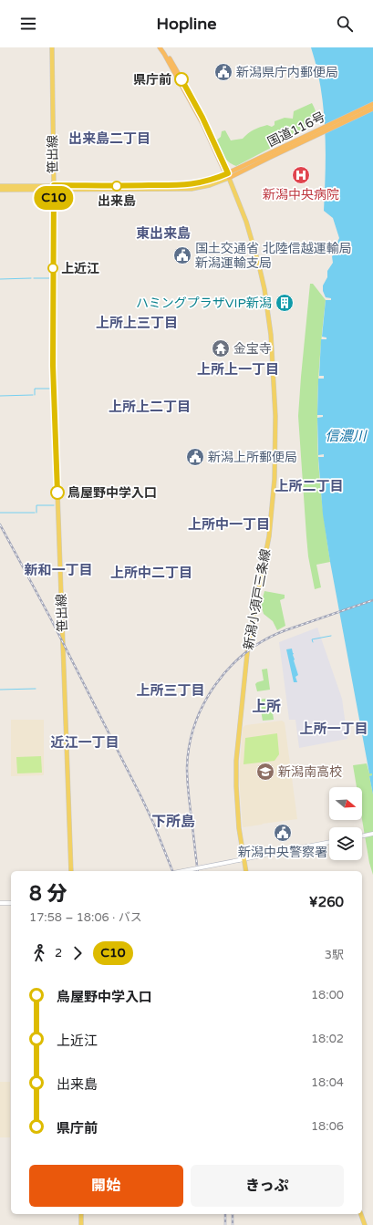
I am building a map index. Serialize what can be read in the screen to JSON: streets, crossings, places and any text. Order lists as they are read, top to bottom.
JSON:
{
  "streets": {
    "highway": ["国道116号"],
    "main road": ["笹出線", "新潟小須戸三条線"]
  },
  "crossings": [
    ["国道116号", "新潟小須戸三条線"]
  ],
  "districts": [
    "出来島二丁目",
    "東出来島",
    "上所上三丁目",
    "上所上一丁目",
    "上所上二丁目",
    "上所二丁目",
    "上所中一丁目",
    "新和一丁目",
    "上所中二丁目",
    "上所三丁目",
    "上所",
    "上所一丁目",
    "近江一丁目",
    "下所島"
  ],
  "water": ["信濃川"],
  "places": {
    "public building": [
      "新潟県庁内郵便局",
      "国土交通省 北陸信越運輸局 新潟運輸支局",
      "新潟上所郵便局",
      "新潟中央警察署"
    ],
    "other": [
      "県庁前",
      "出来島",
      "上近江",
      "鳥屋野中学入口"
    ],
    "hospital": ["新潟中央病院"],
    "building": ["ハミングプラザVIP新潟"],
    "temple": ["金宝寺"],
    "school or university": ["新潟南高校"]
  },
  "lines": ["bus line C10"],
  "north": "right",
  "page": {
    "header": "Hopline",
    "on_map": "C10",
    "heading": ["8 分", "17:58 – 18:06 · バス", "¥260"],
    "legs": ["2", "C10", "3駅"],
    "list": [
      {
        "name": "鳥屋野中学入口",
        "value": "18:00"
      },
      {
        "name": "上近江",
        "value": "18:02"
      },
      {
        "name": "出来島",
        "value": "18:04"
      },
      {
        "name": "県庁前",
        "value": "18:06"
      }
    ],
    "buttons": ["開始", "きっぷ"]
  }
}
